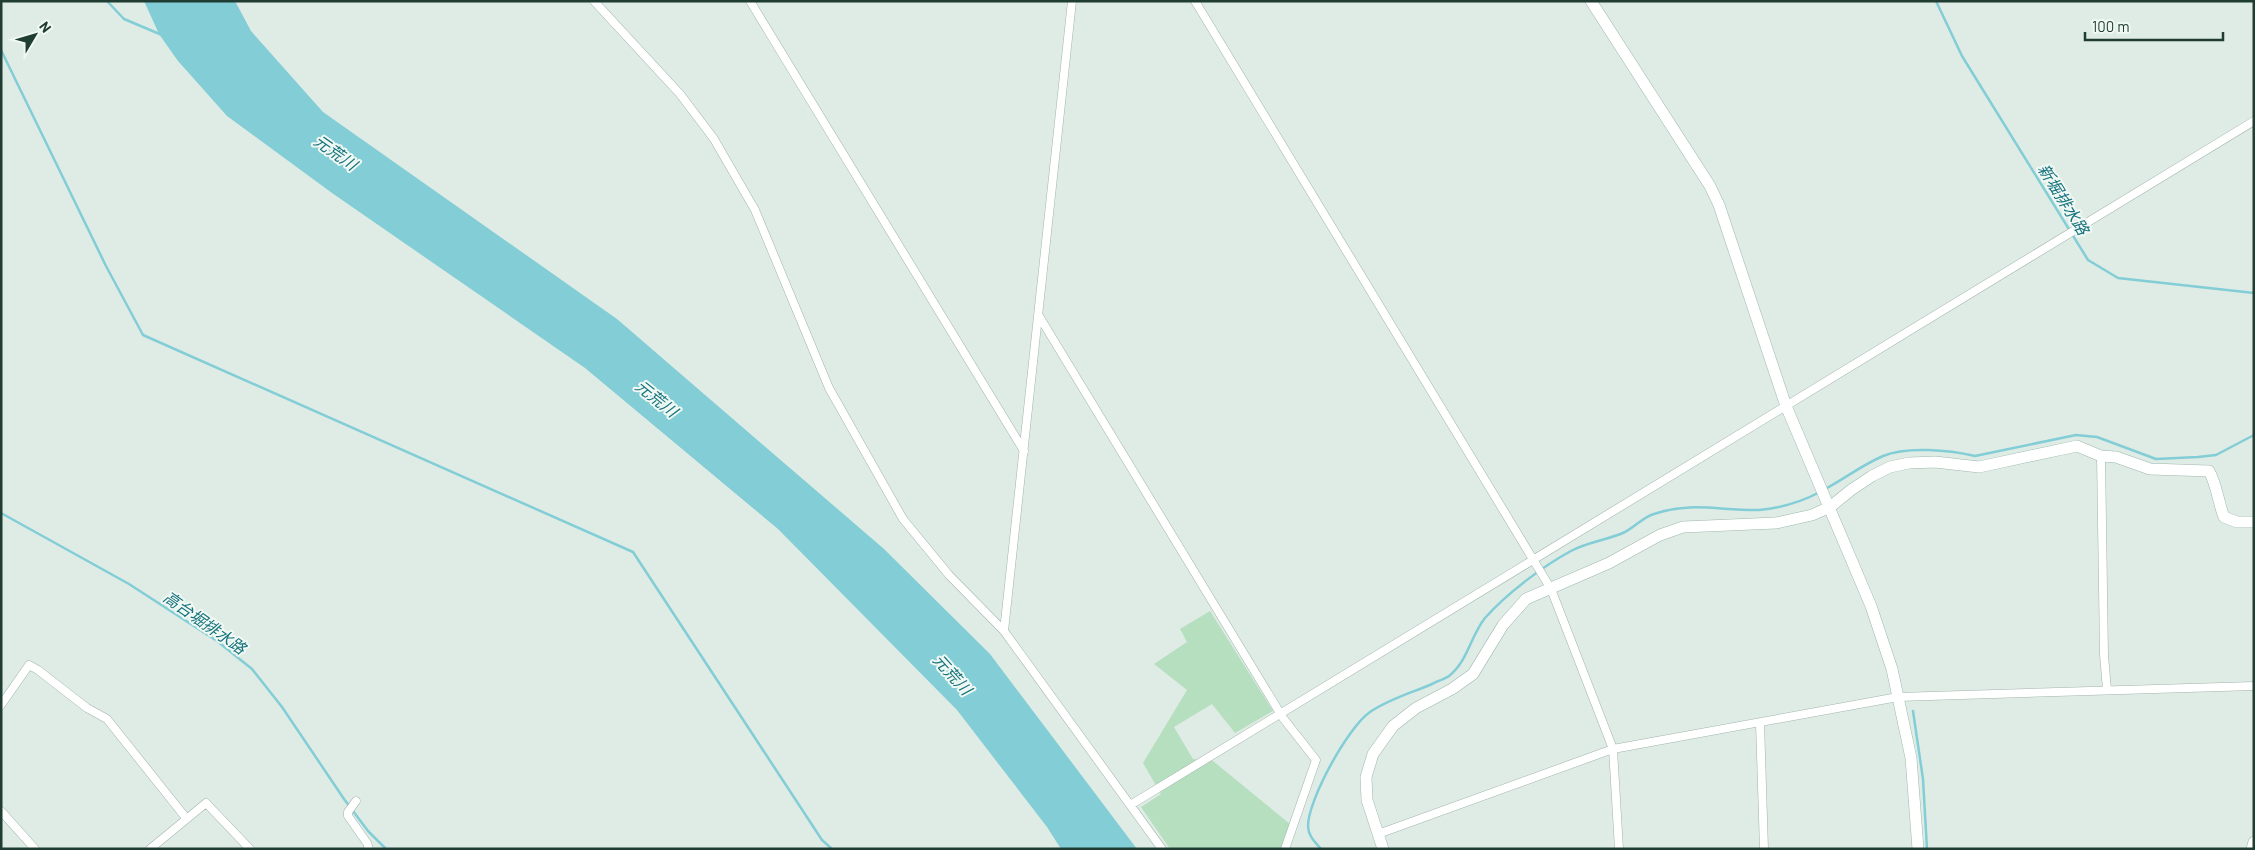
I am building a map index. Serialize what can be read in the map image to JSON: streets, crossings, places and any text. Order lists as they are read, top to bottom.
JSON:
{
  "water": ["元荒川", "新堀排水路", "高台堀排水路"],
  "scale_bar": "100 m",
  "north": "top right"
}
